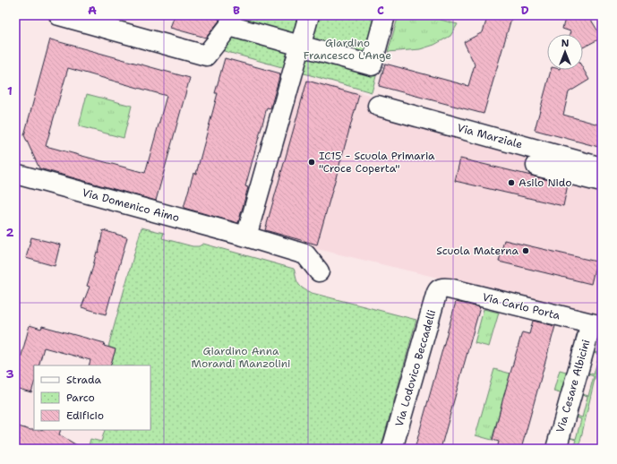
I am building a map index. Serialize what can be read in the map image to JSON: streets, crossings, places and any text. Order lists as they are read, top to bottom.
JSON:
{
  "streets": {
    "street": [
      "Via Marziale",
      "Via Domenico Aimo",
      "Via Carlo Porta",
      "Via Lodovico Beccadelli",
      "Via Cesare Albicini"
    ]
  },
  "crossings": [
    ["Via Carlo Porta", "Via Lodovico Beccadelli"],
    ["Via Carlo Porta", "Via Cesare Albicini"]
  ],
  "parks": ["Giardino Francesco L'Ange", "Giardino Anna Morandi Manzolini"],
  "places": ["IC15 - Scuola Primaria \"Croce Coperta\"", "Asilo Nido", "Scuola Materna"],
  "legend": ["Strada", "Parco", "Edificio"],
  "north": "top",
  "grid": {
    "columns": [
      "A",
      "B",
      "C",
      "D"
    ],
    "rows": ["1", "2", "3"]
  }
}
